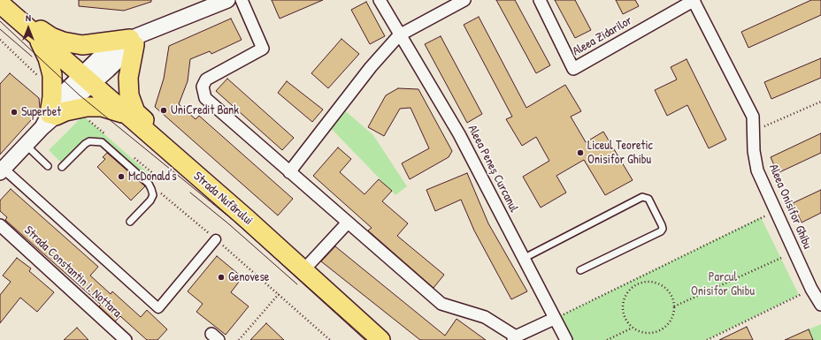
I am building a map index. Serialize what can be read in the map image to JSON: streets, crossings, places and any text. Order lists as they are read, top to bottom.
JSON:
{
  "streets": {
    "main road": ["Strada Nufărului"],
    "street": [
      "Aleea Zidarilor",
      "Aleea Peneș Curcanul",
      "Aleea Onisifor Ghibu",
      "Strada Constantin I. Nottara"
    ]
  },
  "crossings": [
    ["Aleea Zidarilor", "Aleea Onisifor Ghibu"]
  ],
  "parks": ["Parcul Onisifor Ghibu"],
  "places": [
    "UniCredit Bank",
    "Superbet",
    "Liceul Teoretic Onisifor Ghibu",
    "McDonald's",
    "Genovese"
  ],
  "north": "top"
}
